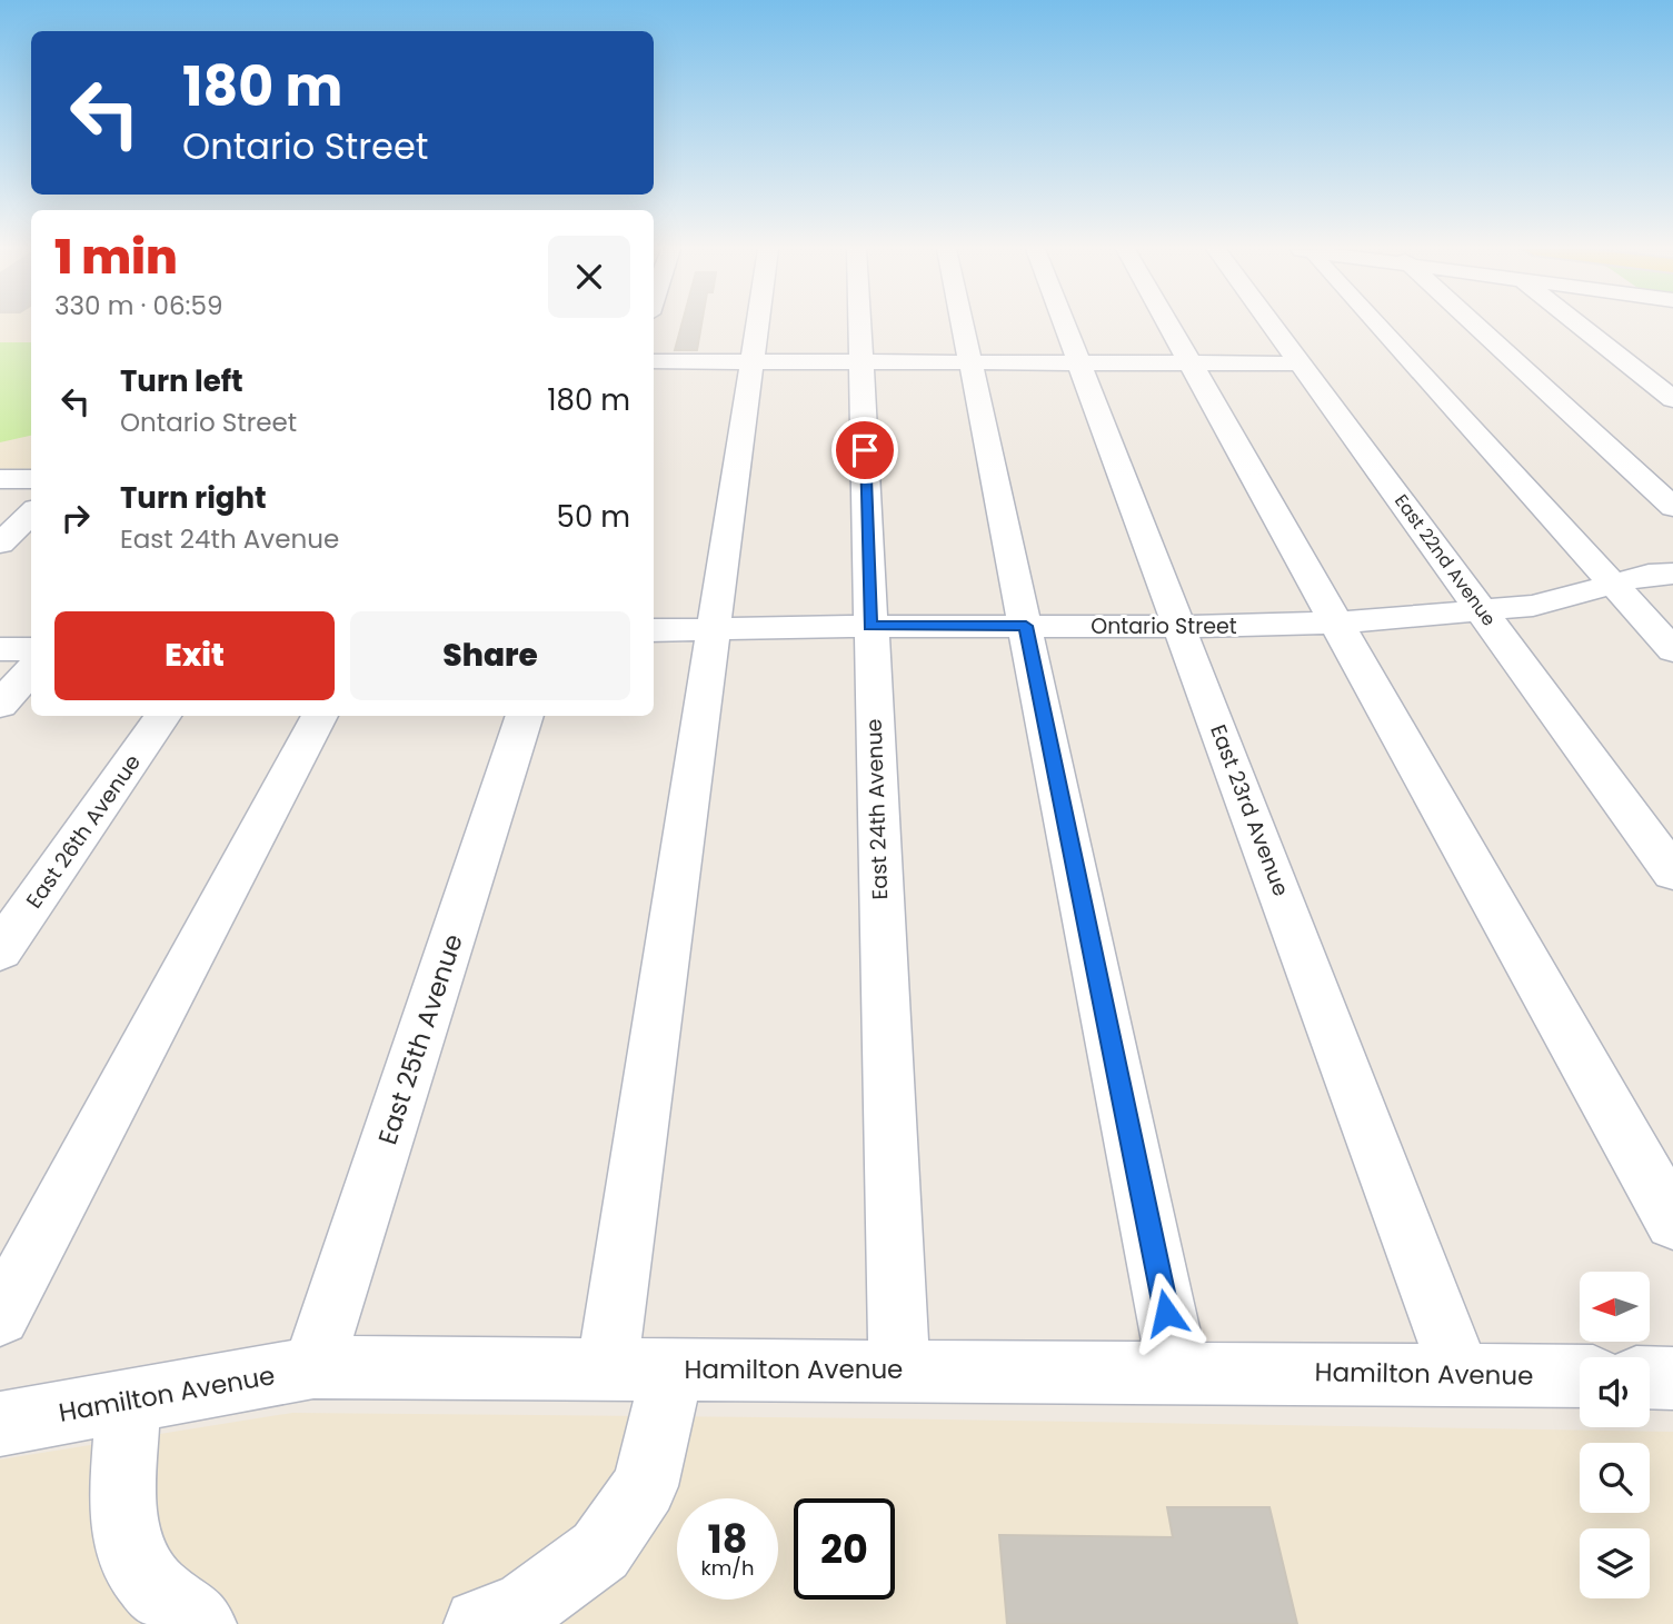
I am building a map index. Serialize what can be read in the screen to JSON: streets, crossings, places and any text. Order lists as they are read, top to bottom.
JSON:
{
  "streets": {
    "street": [
      "East 22nd Avenue",
      "Ontario Street",
      "East 24th Avenue",
      "East 23rd Avenue",
      "East 26th Avenue",
      "East 25th Avenue",
      "Hamilton Avenue"
    ]
  },
  "crossings": [
    ["East 22nd Avenue", "Ontario Street"],
    ["Ontario Street", "East 24th Avenue"],
    ["Ontario Street", "East 23rd Avenue"],
    ["East 24th Avenue", "Hamilton Avenue"],
    ["East 23rd Avenue", "Hamilton Avenue"],
    ["East 25th Avenue", "Hamilton Avenue"]
  ],
  "north": "left",
  "page": {
    "turn": ["180 m", "Ontario Street"],
    "heading": ["1 min", "330 m · 06:59"],
    "list": [
      {
        "name": "Turn left",
        "note": "Ontario Street",
        "value": "180 m"
      },
      {
        "name": "Turn right",
        "note": "East 24th Avenue",
        "value": "50 m"
      }
    ],
    "buttons": ["Exit", "Share"],
    "speed": "18 km/h",
    "limit": "20"
  }
}
